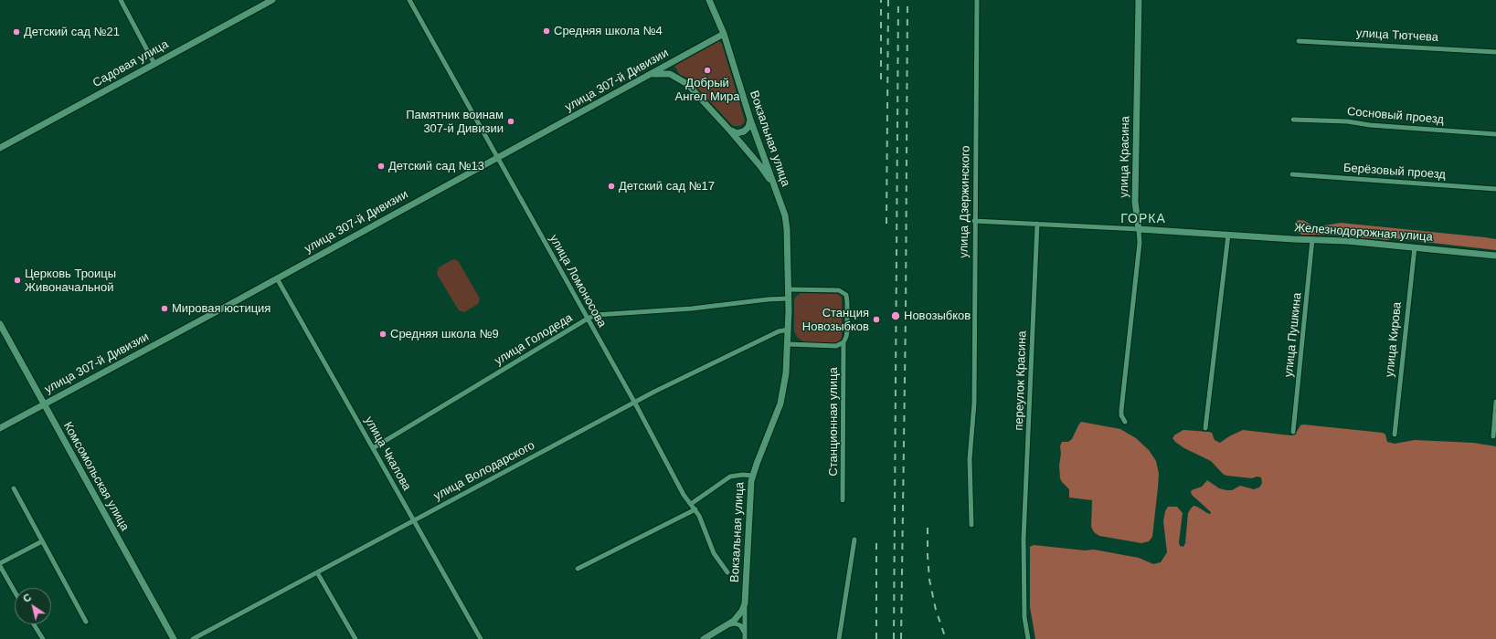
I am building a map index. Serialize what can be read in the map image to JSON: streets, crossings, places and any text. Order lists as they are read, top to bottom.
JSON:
{
  "streets": {
    "street": [
      "улица Тютчева",
      "Садовая улица",
      "улица 307-й Дивизии",
      "Сосновый проезд",
      "Вокзальная улица",
      "улица Красина",
      "Берёзовый проезд",
      "улица Дзержинского",
      "Железнодорожная улица",
      "улица Ломоносова",
      "улица Пушкина",
      "улица Голодеда",
      "улица Кирова",
      "переулок Красина",
      "Станционная улица",
      "улица Чкалова",
      "улица Володарского",
      "Комсомольская улица"
    ]
  },
  "crossings": [
    ["улица 307-й Дивизии", "Вокзальная улица"],
    ["улица 307-й Дивизии", "улица Ломоносова"],
    ["улица 307-й Дивизии", "улица Чкалова"],
    ["улица 307-й Дивизии", "Комсомольская улица"],
    ["Вокзальная улица", "улица Голодеда"],
    ["Вокзальная улица", "улица Володарского"],
    ["улица Красина", "Железнодорожная улица"],
    ["улица Дзержинского", "Железнодорожная улица"],
    ["Железнодорожная улица", "улица Пушкина"],
    ["Железнодорожная улица", "улица Кирова"],
    ["Железнодорожная улица", "переулок Красина"],
    ["улица Ломоносова", "улица Голодеда"],
    ["улица Ломоносова", "улица Володарского"],
    ["улица Голодеда", "улица Чкалова"],
    ["улица Чкалова", "улица Володарского"]
  ],
  "districts": ["ГОРКА"],
  "places": [
    "Средняя школа №4",
    "Детский сад №21",
    "Добрый Ангел Мира",
    "Памятник воинам 307-й Дивизии",
    "Детский сад №13",
    "Детский сад №17",
    "Церковь Троицы Живоначальной",
    "Мировая юстиция",
    "Новозыбков",
    "Станция Новозыбков",
    "Средняя школа №9"
  ],
  "north": "top left"
}
